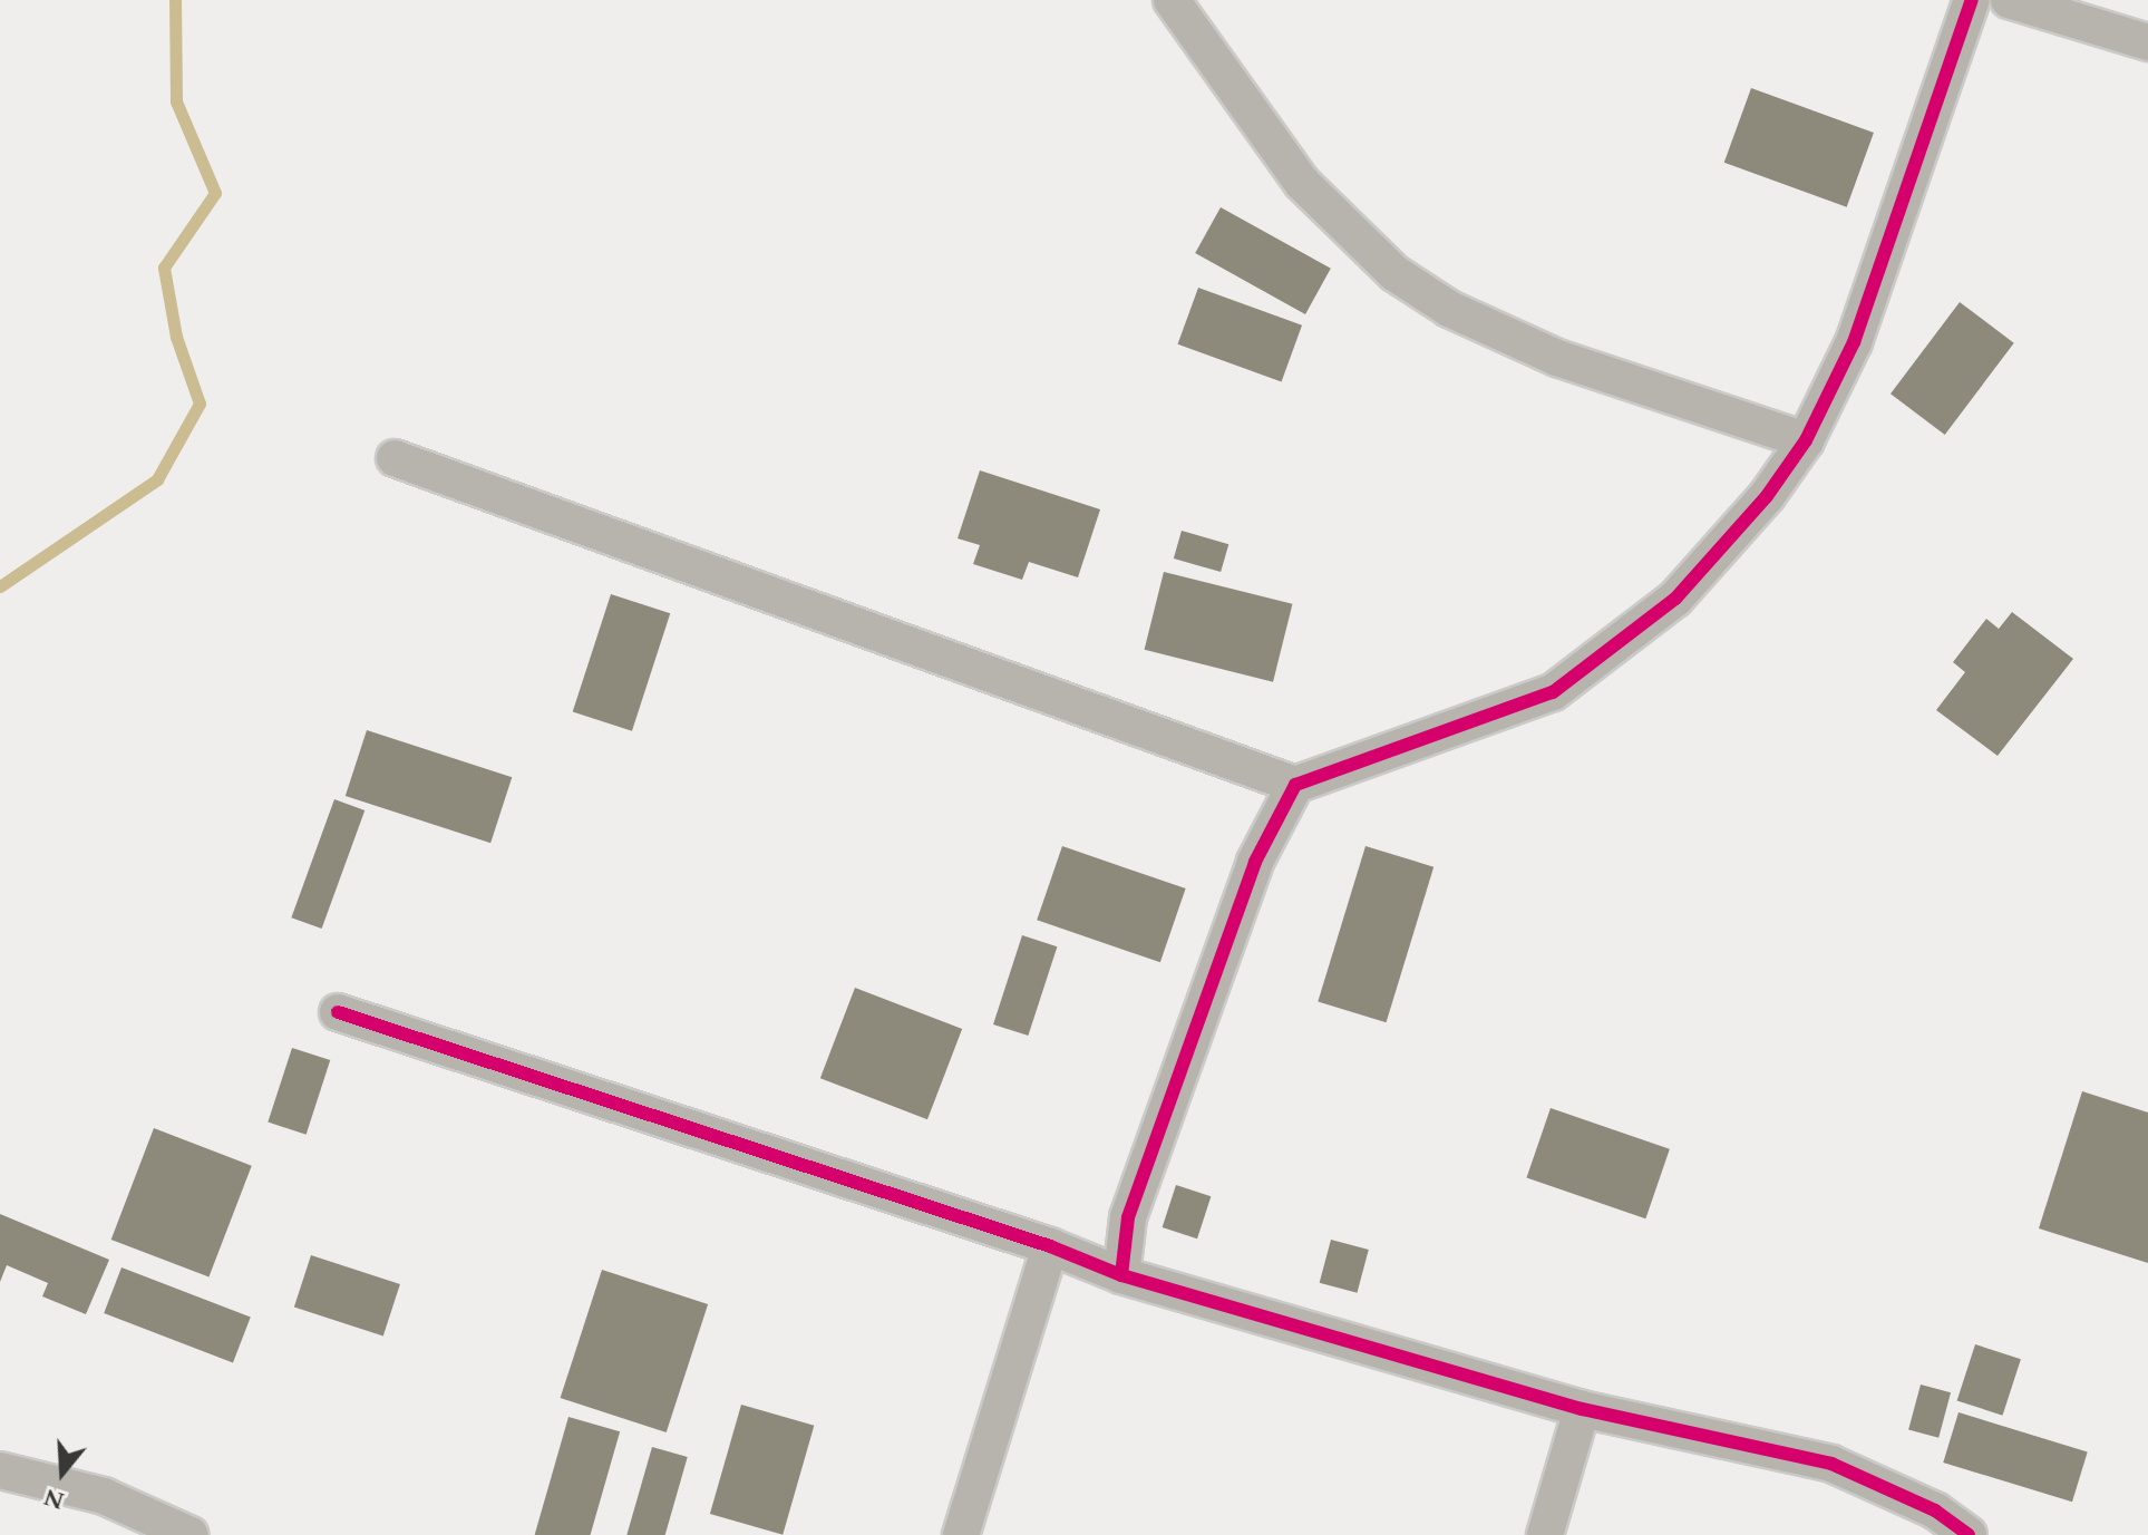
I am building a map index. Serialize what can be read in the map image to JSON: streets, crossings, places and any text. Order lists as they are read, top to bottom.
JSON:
{
  "north": "bottom"
}
